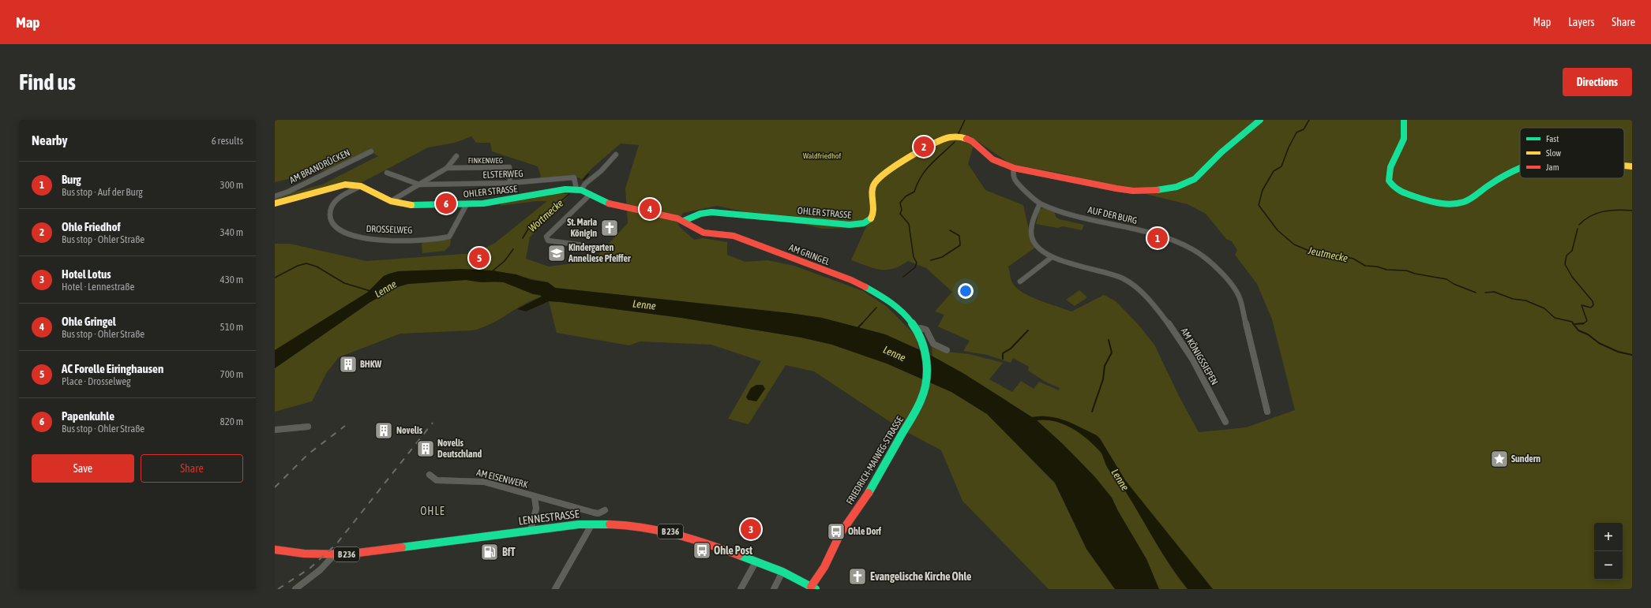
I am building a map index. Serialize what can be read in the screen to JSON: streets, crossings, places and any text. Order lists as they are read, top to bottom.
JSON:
{
  "streets": {
    "street": [
      "FINKENWEG",
      "AM BRANDRÜCKEN",
      "ELSTERWEG",
      "OHLER STRASSE",
      "AUF DER BURG",
      "DROSSELWEG",
      "AM GRINGEL",
      "AM KÖNIGSSIEPEN",
      "FRIEDRICH-MAIWEG-STRASSE",
      "AM EISENWERK",
      "LENNESTRASSE",
      "B 236"
    ]
  },
  "crossings": [
    ["FINKENWEG", "ELSTERWEG"],
    ["ELSTERWEG", "OHLER STRASSE"],
    ["OHLER STRASSE", "AUF DER BURG"],
    ["OHLER STRASSE", "DROSSELWEG"],
    ["OHLER STRASSE", "AM GRINGEL"],
    ["AUF DER BURG", "AM KÖNIGSSIEPEN"],
    ["AM GRINGEL", "FRIEDRICH-MAIWEG-STRASSE"],
    ["FRIEDRICH-MAIWEG-STRASSE", "LENNESTRASSE"],
    ["AM EISENWERK", "LENNESTRASSE"]
  ],
  "districts": ["OHLE"],
  "water": ["Wortmecke", "Jeutmecke", "Lenne"],
  "parks": ["Waldfriedhof"],
  "places": {
    "church": ["St. Maria Königin", "Evangelische Kirche Ohle"],
    "school or university": ["Kindergarten Anneliese Pfeiffer"],
    "building": ["BHKW", "Novelis", "Novelis Deutschland"],
    "place": ["Sundern"],
    "bus stop": ["Ohle Dorf", "Ohle Post"],
    "fuel station": ["BfT"]
  },
  "legend": ["Fast", "Slow", "Jam"],
  "page": {
    "header": "Map",
    "nav": ["Map", "Layers", "Share"],
    "buttons": [
      "Directions",
      ["Save", "Share"]
    ],
    "title": "Find us",
    "heading": ["Nearby", "6 results"],
    "pins": [
      "2",
      "6",
      "4",
      "1",
      "5",
      "3"
    ],
    "list": [
      {
        "mark": "1",
        "name": "Burg",
        "note": "Bus stop · Auf der Burg",
        "value": "300 m"
      },
      {
        "mark": "2",
        "name": "Ohle Friedhof",
        "note": "Bus stop · Ohler Straße",
        "value": "340 m"
      },
      {
        "mark": "3",
        "name": "Hotel Lotus",
        "note": "Hotel · Lennestraße",
        "value": "430 m"
      },
      {
        "mark": "4",
        "name": "Ohle Gringel",
        "note": "Bus stop · Ohler Straße",
        "value": "510 m"
      },
      {
        "mark": "5",
        "name": "AC Forelle Eiringhausen",
        "note": "Place · Drosselweg",
        "value": "700 m"
      },
      {
        "mark": "6",
        "name": "Papenkuhle",
        "note": "Bus stop · Ohler Straße",
        "value": "820 m"
      }
    ],
    "map_buttons": ["+", "−"]
  }
}
